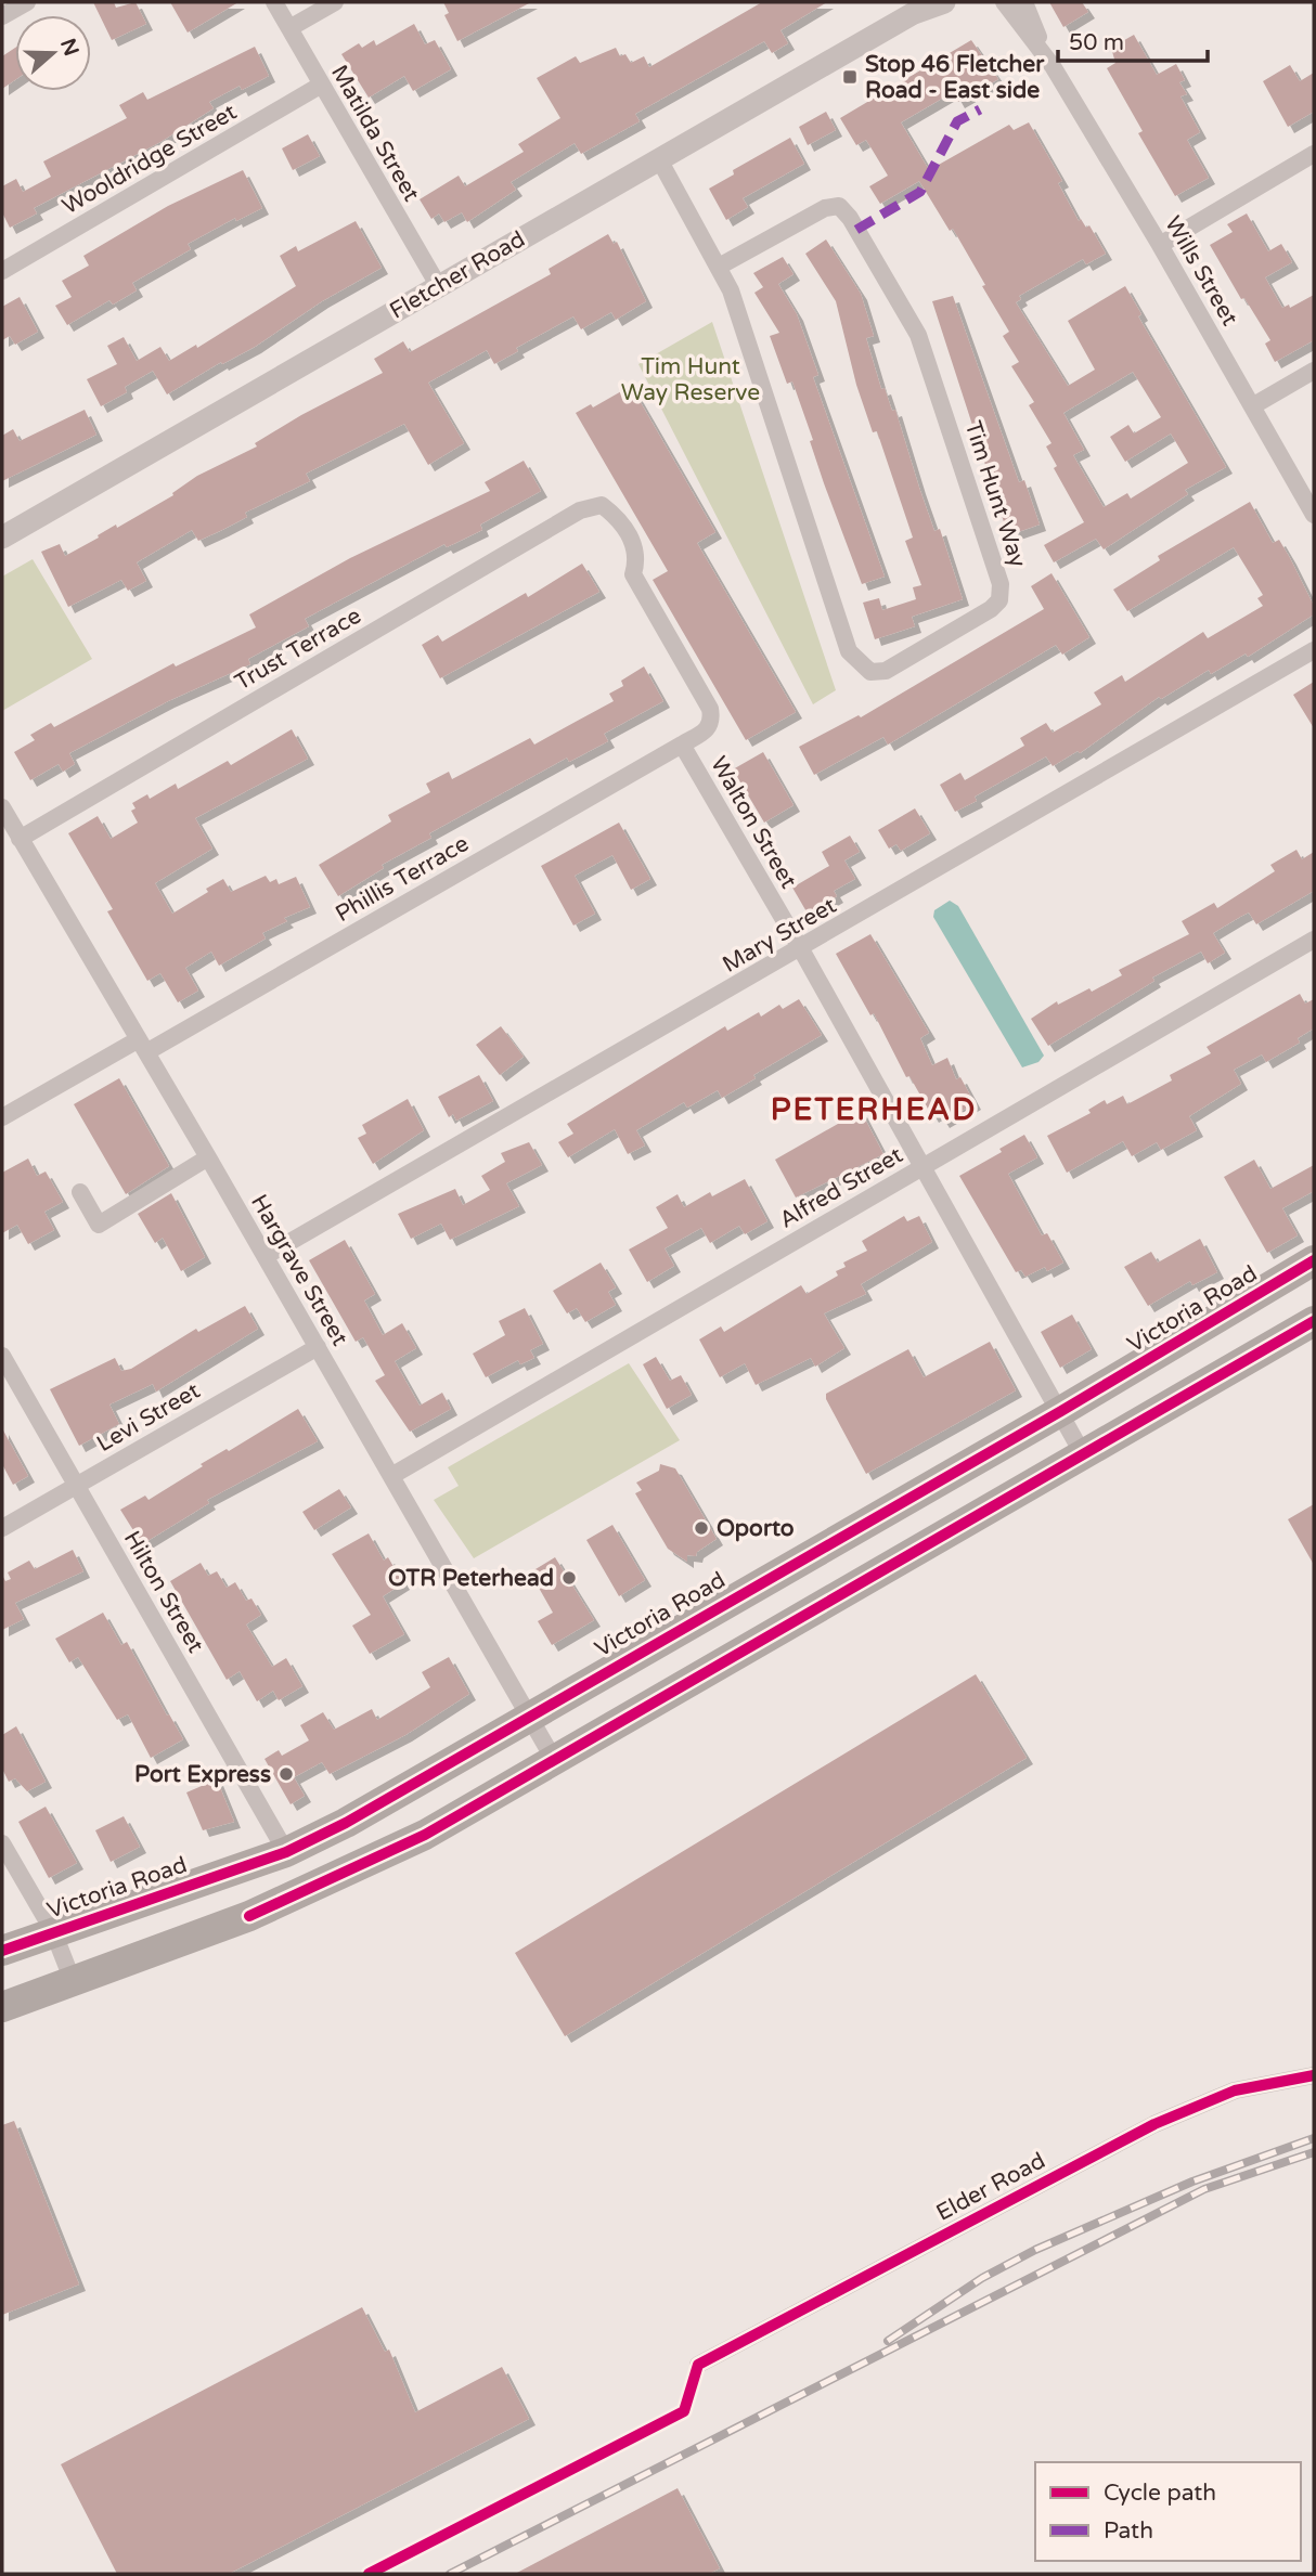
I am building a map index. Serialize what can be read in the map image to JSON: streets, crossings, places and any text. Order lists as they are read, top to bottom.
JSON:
{
  "streets": {
    "highway": ["Victoria Road"],
    "street": [
      "Matilda Street",
      "Wooldridge Street",
      "Wills Street",
      "Fletcher Road",
      "Tim Hunt Way",
      "Trust Terrace",
      "Walton Street",
      "Phillis Terrace",
      "Mary Street",
      "Alfred Street",
      "Hargrave Street",
      "Levi Street",
      "Hilton Street",
      "Elder Road"
    ]
  },
  "crossings": [
    ["Matilda Street", "Wooldridge Street"],
    ["Matilda Street", "Fletcher Road"],
    ["Fletcher Road", "Tim Hunt Way"],
    ["Trust Terrace", "Walton Street"],
    ["Trust Terrace", "Hargrave Street"],
    ["Walton Street", "Phillis Terrace"],
    ["Walton Street", "Mary Street"],
    ["Walton Street", "Alfred Street"],
    ["Walton Street", "Victoria Road"],
    ["Phillis Terrace", "Hargrave Street"],
    ["Mary Street", "Hargrave Street"],
    ["Alfred Street", "Hargrave Street"],
    ["Hargrave Street", "Victoria Road"],
    ["Hargrave Street", "Levi Street"],
    ["Victoria Road", "Hilton Street"],
    ["Levi Street", "Hilton Street"]
  ],
  "districts": ["PETERHEAD"],
  "parks": ["Tim Hunt Way Reserve"],
  "places": {
    "transit": ["Stop 46 Fletcher Road - East side"],
    "other": ["Oporto", "OTR Peterhead", "Port Express"]
  },
  "legend": ["Cycle path", "Path"],
  "scale_bar": "50 m",
  "north": "right"
}
